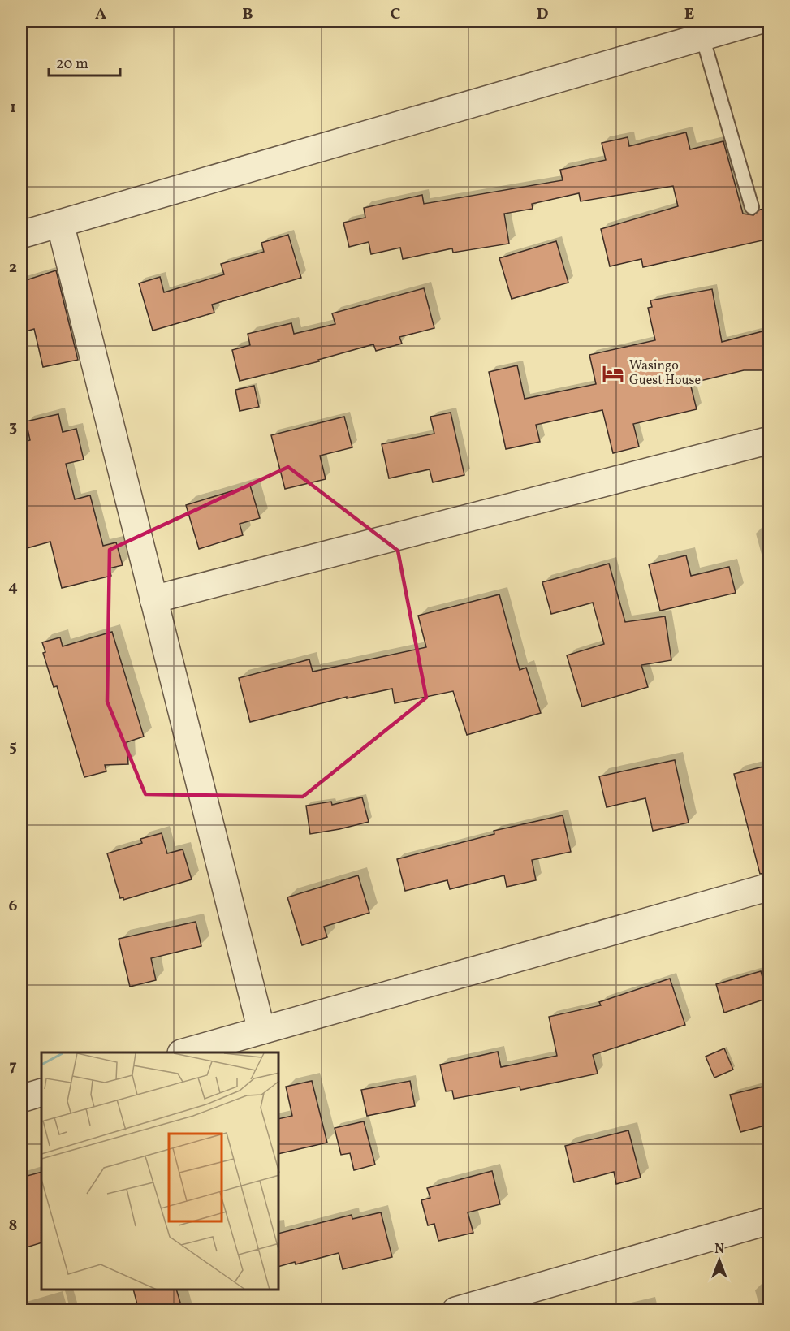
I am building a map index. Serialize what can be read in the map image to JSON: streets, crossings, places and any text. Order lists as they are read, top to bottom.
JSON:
{
  "places": {
    "hotel": ["Wasingo Guest House"]
  },
  "scale_bar": "20 m",
  "north": "top",
  "grid": {
    "columns": [
      "A",
      "B",
      "C",
      "D",
      "E"
    ],
    "rows": [
      "1",
      "2",
      "3",
      "4",
      "5",
      "6",
      "7",
      "8"
    ]
  }
}
